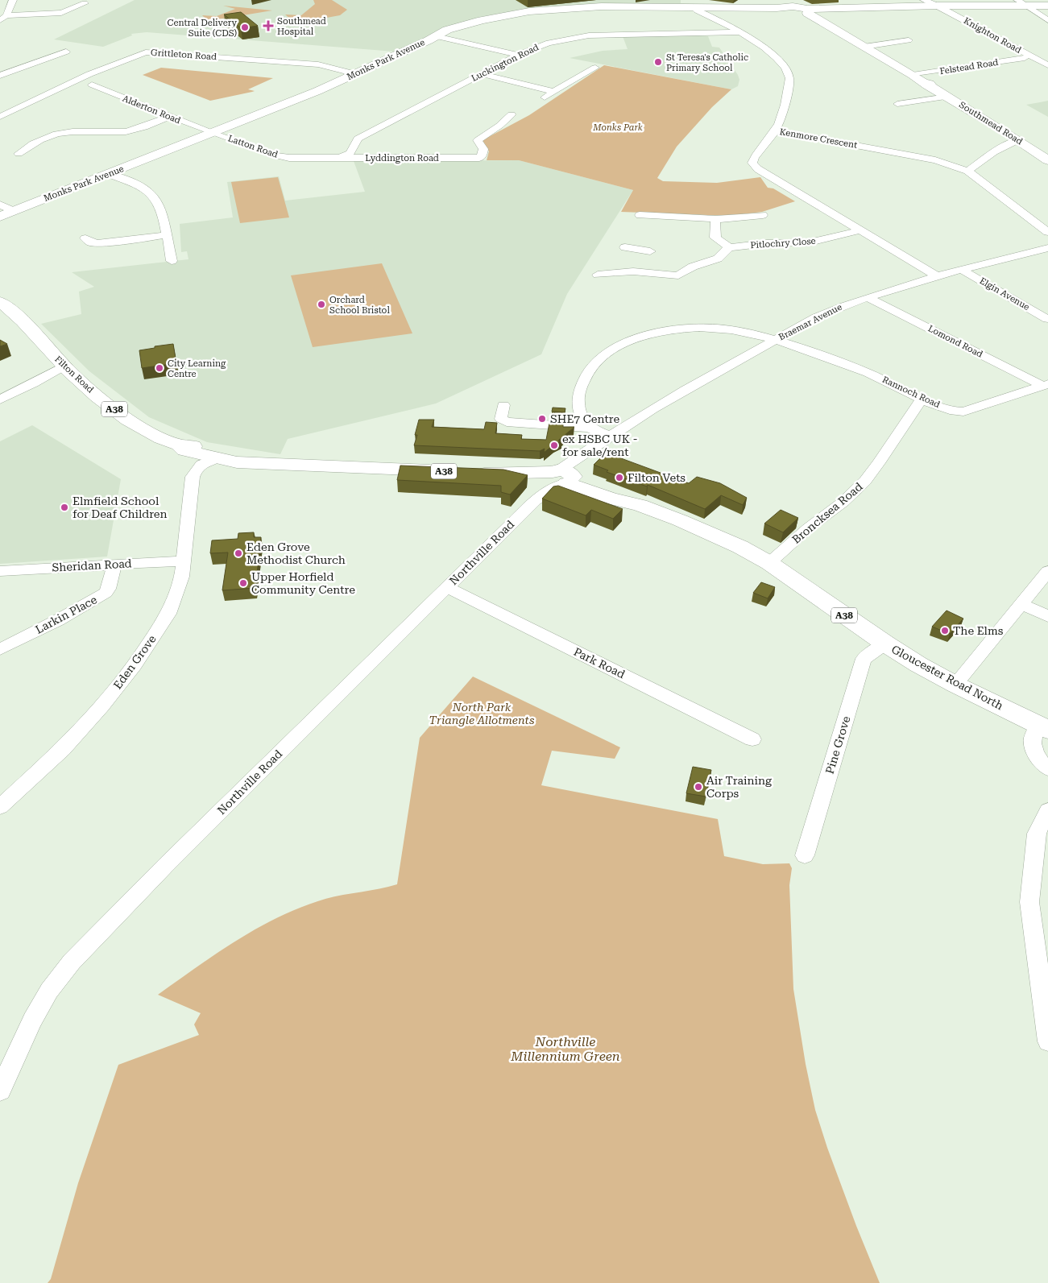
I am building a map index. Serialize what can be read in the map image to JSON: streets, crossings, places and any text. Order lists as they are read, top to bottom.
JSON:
{
  "streets": {
    "street": [
      "Knighton Road",
      "Grittleton Road",
      "Monks Park Avenue",
      "Luckington Road",
      "Felstead Road",
      "Alderton Road",
      "Southmead Road",
      "Kenmore Crescent",
      "Latton Road",
      "Lyddington Road",
      "Pitlochry Close",
      "Elgin Avenue",
      "Braemar Avenue",
      "Lomond Road",
      "Filton Road",
      "Rannoch Road",
      "A38",
      "Broncksea Road",
      "Northville Road",
      "Sheridan Road",
      "Larkin Place",
      "Eden Grove",
      "Park Road",
      "Gloucester Road North",
      "Pine Grove"
    ]
  },
  "crossings": [
    ["Knighton Road", "Felstead Road"],
    ["Grittleton Road", "Monks Park Avenue"],
    ["Grittleton Road", "Alderton Road"],
    ["Monks Park Avenue", "Alderton Road"],
    ["Monks Park Avenue", "Southmead Road"],
    ["Monks Park Avenue", "Latton Road"],
    ["Luckington Road", "Lyddington Road"],
    ["Felstead Road", "Southmead Road"],
    ["Alderton Road", "Latton Road"],
    ["Kenmore Crescent", "Pitlochry Close"],
    ["Kenmore Crescent", "Braemar Avenue"],
    ["Latton Road", "Lyddington Road"],
    ["Elgin Avenue", "Braemar Avenue"],
    ["Braemar Avenue", "Lomond Road"],
    ["Braemar Avenue", "Rannoch Road"],
    ["Braemar Avenue", "Northville Road"],
    ["Braemar Avenue", "Gloucester Road North"],
    ["Lomond Road", "Rannoch Road"],
    ["Filton Road", "Eden Grove"],
    ["Rannoch Road", "Broncksea Road"],
    ["Broncksea Road", "Gloucester Road North"],
    ["Northville Road", "Park Road"],
    ["Northville Road", "Gloucester Road North"],
    ["Sheridan Road", "Larkin Place"],
    ["Sheridan Road", "Eden Grove"],
    ["Gloucester Road North", "Pine Grove"]
  ],
  "parks": ["Monks Park", "North Park Triangle Allotments", "Northville Millennium Green"],
  "places": {
    "health": ["Southmead Hospital"],
    "other": [
      "Central Delivery Suite (CDS)",
      "St Teresa's Catholic Primary School",
      "Orchard School Bristol",
      "City Learning Centre",
      "SHE7 Centre",
      "ex HSBC UK - for sale/rent",
      "Filton Vets",
      "Elmfield School for Deaf Children",
      "Eden Grove Methodist Church",
      "Upper Horfield Community Centre",
      "The Elms",
      "Air Training Corps"
    ]
  }
}
